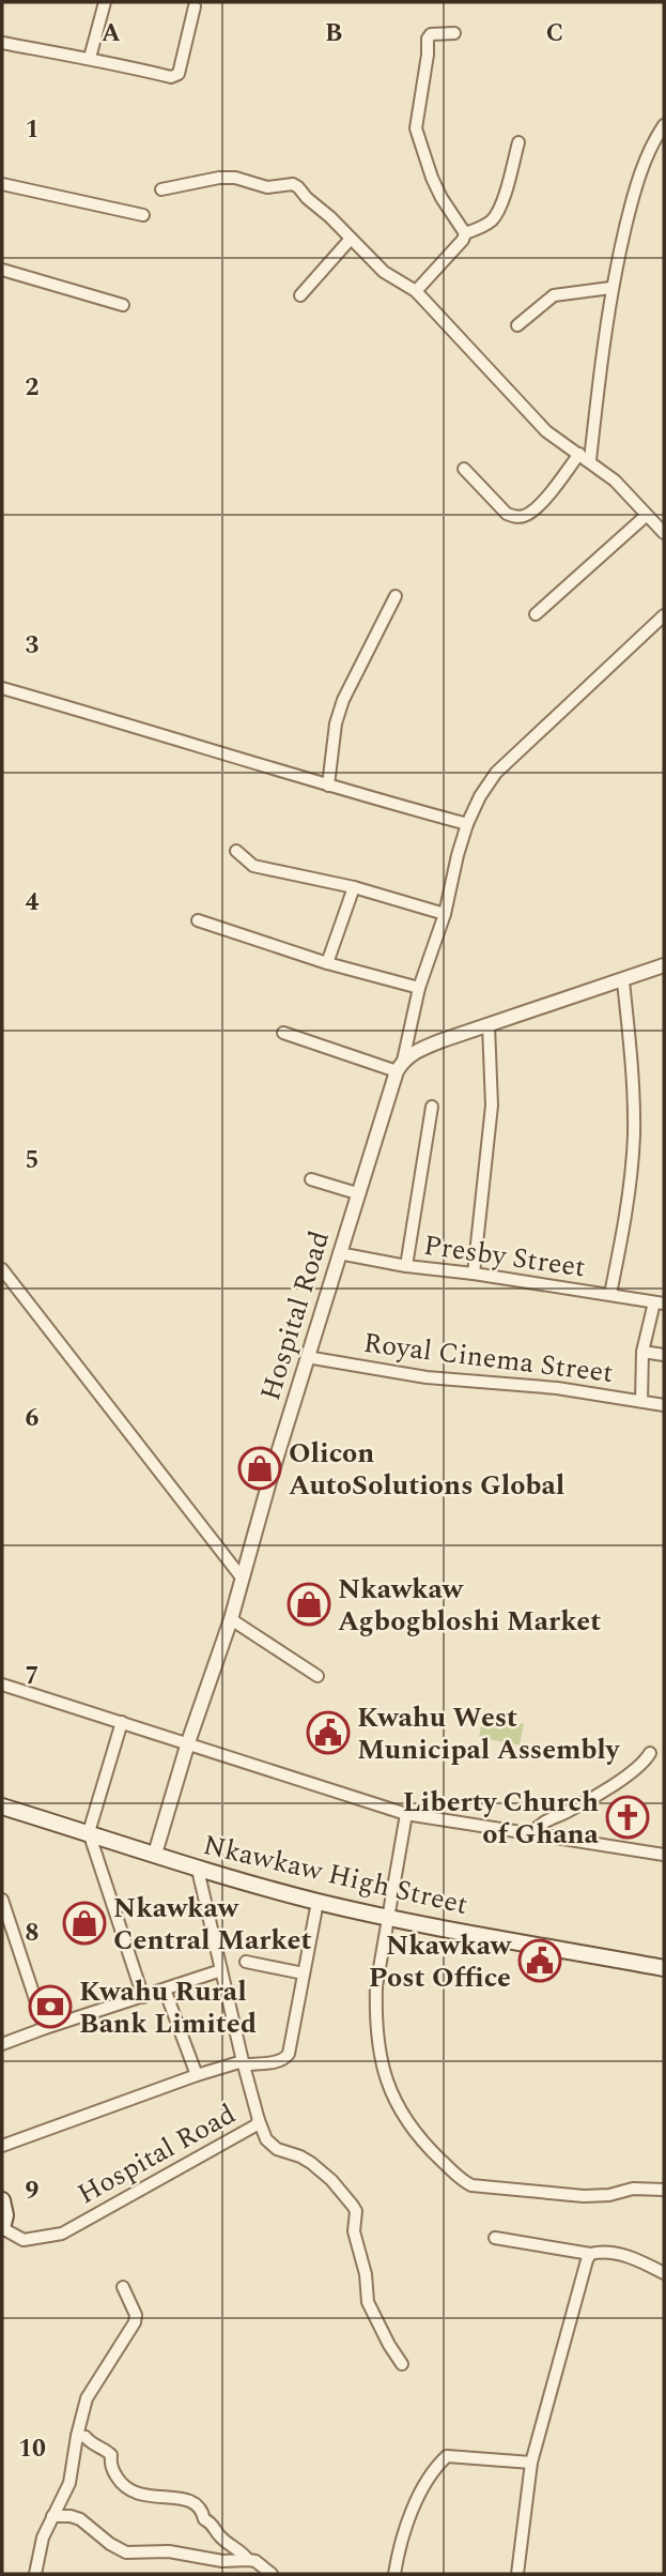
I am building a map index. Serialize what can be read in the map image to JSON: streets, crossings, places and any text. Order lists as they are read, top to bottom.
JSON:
{
  "streets": {
    "main road": ["Nkawkaw High Street"],
    "street": ["Presby Street", "Hospital Road", "Royal Cinema Street"]
  },
  "crossings": [
    ["Presby Street", "Hospital Road"],
    ["Hospital Road", "Royal Cinema Street"],
    ["Hospital Road", "Nkawkaw High Street"]
  ],
  "places": {
    "shop": ["Olicon AutoSolutions Global", "Nkawkaw Agbogbloshi Market", "Nkawkaw Central Market"],
    "public building": ["Kwahu West Municipal Assembly", "Nkawkaw Post Office"],
    "church": ["Liberty Church of Ghana"],
    "bank": ["Kwahu Rural Bank Limited"]
  },
  "grid": {
    "columns": ["A", "B", "C"],
    "rows": [
      "1",
      "2",
      "3",
      "4",
      "5",
      "6",
      "7",
      "8",
      "9",
      "10"
    ]
  }
}
